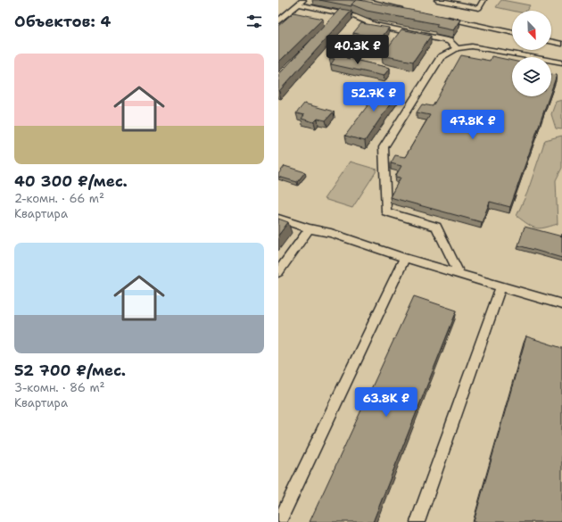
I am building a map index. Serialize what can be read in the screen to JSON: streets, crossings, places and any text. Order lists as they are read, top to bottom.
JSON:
{
  "north": "bottom right",
  "page": {
    "heading": "Объектов: 4",
    "price": [
      "40.3K ₽",
      "52.7K ₽",
      "47.8K ₽",
      "63.8K ₽"
    ],
    "list": [
      {
        "name": "40 300 ₽/мес.",
        "note": "2-комн. · 66 m² · Квартира"
      },
      {
        "name": "52 700 ₽/мес.",
        "note": "3-комн. · 86 m² · Квартира"
      }
    ]
  }
}
